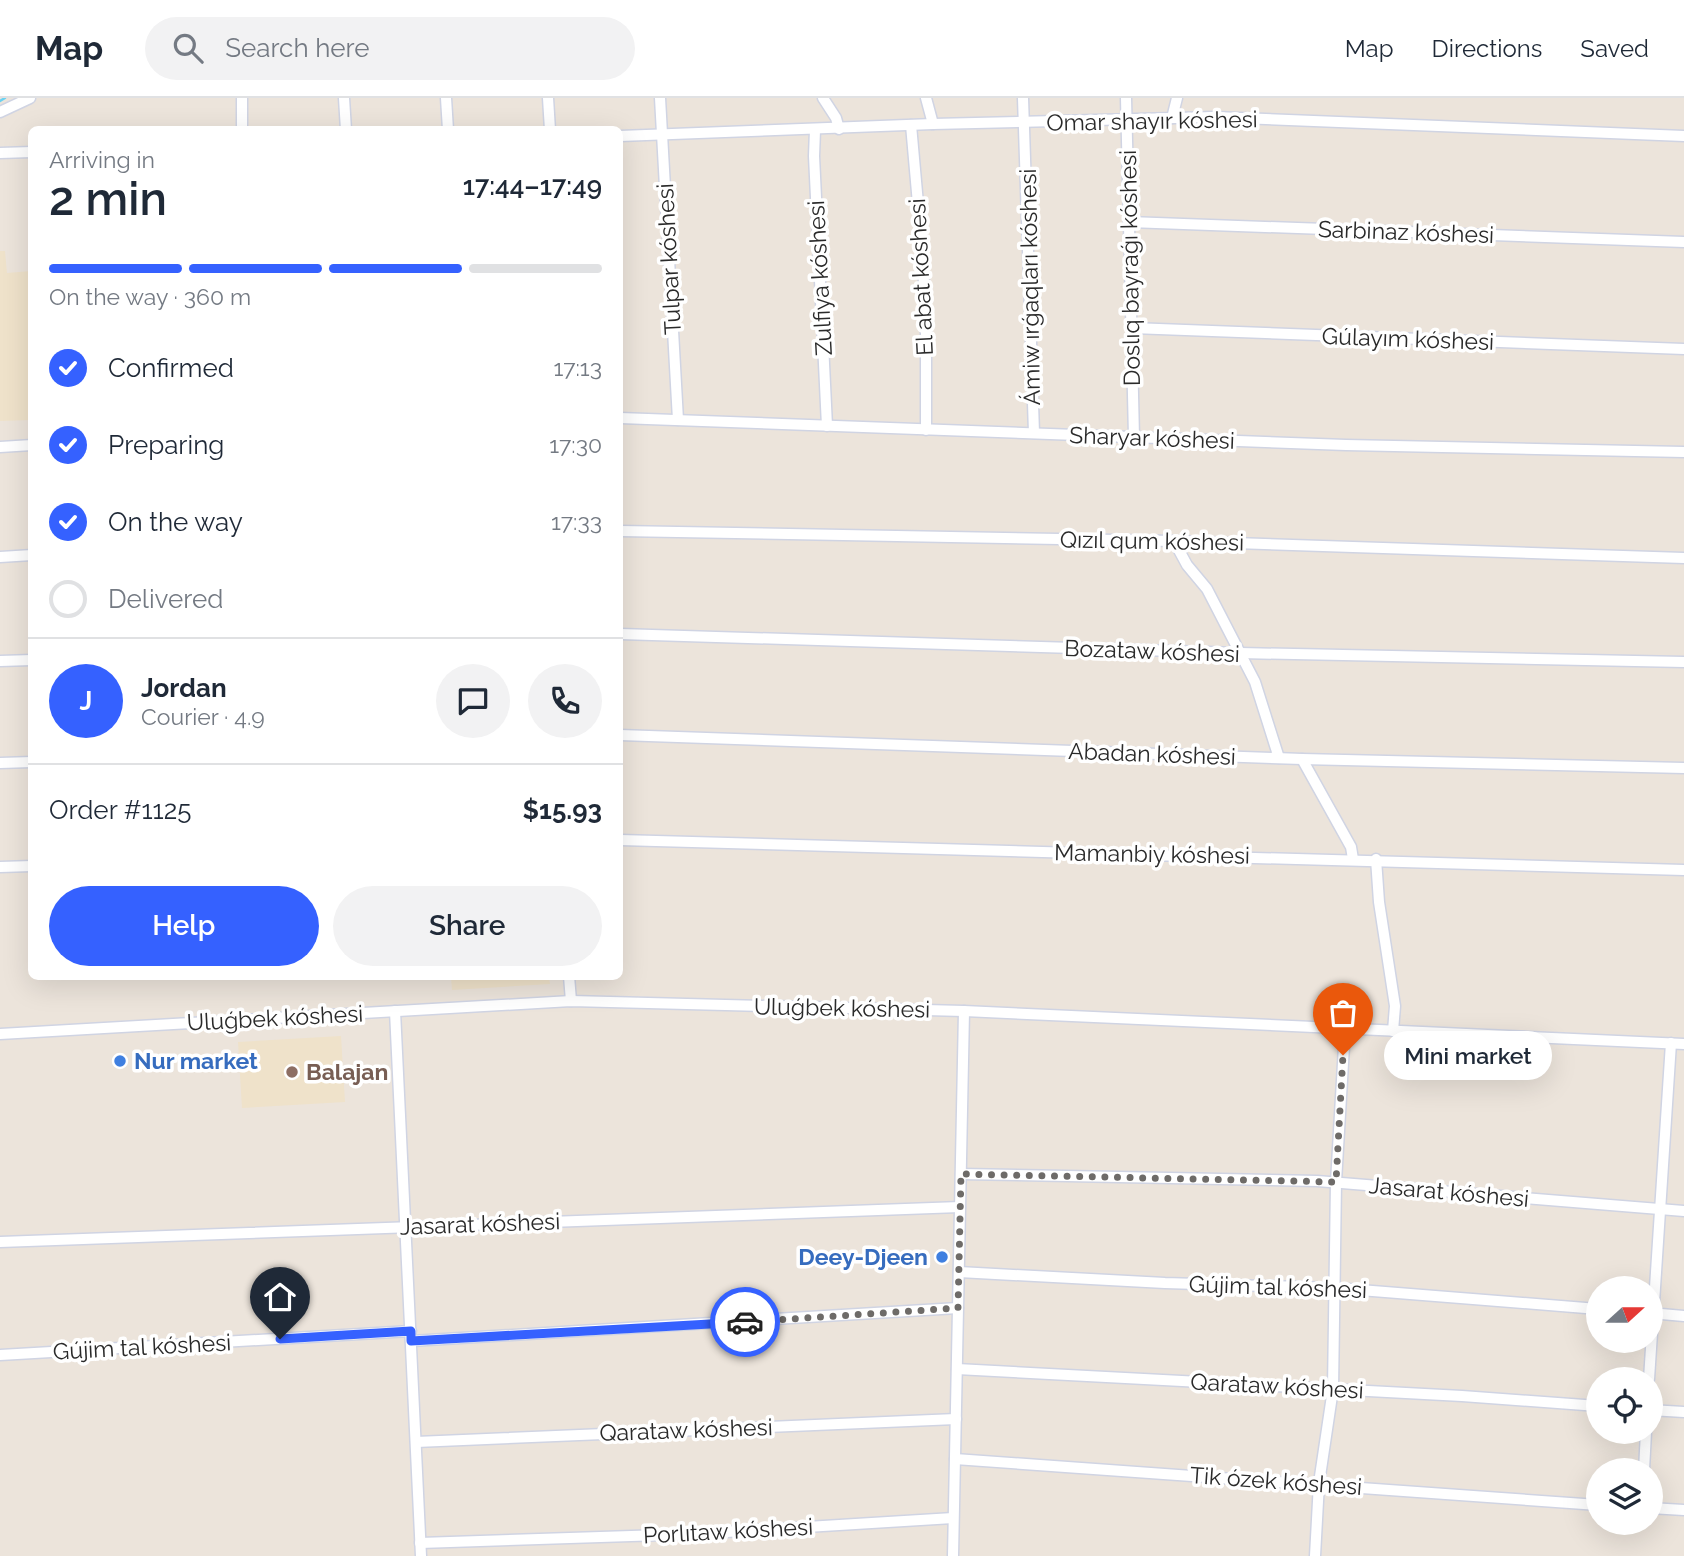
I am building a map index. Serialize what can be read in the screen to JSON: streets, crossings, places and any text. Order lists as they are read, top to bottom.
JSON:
{
  "streets": {
    "street": [
      "Omar shayır kóshesi",
      "Sarbinaz kóshesi",
      "Tulpar kóshesi",
      "Doslıq bayraǵı kóshesi",
      "El abat kóshesi",
      "Zulfiya kóshesi",
      "Ámiw ırǵaqları kóshesi",
      "Gúlayım kóshesi",
      "Sharyar kóshesi",
      "Qızıl qum kóshesi",
      "Bozataw kóshesi",
      "Abadan kóshesi",
      "Mamanbiy kóshesi",
      "Uluǵbek kóshesi",
      "Jasarat kóshesi",
      "Gújim tal kóshesi",
      "Qarataw kóshesi",
      "Tik ózek kóshesi",
      "Porlıtaw kóshesi"
    ]
  },
  "crossings": [
    ["Omar shayır kóshesi", "Tulpar kóshesi"],
    ["Omar shayır kóshesi", "Doslıq bayraǵı kóshesi"],
    ["Omar shayır kóshesi", "El abat kóshesi"],
    ["Omar shayır kóshesi", "Zulfiya kóshesi"],
    ["Omar shayır kóshesi", "Ámiw ırǵaqları kóshesi"],
    ["Sarbinaz kóshesi", "Doslıq bayraǵı kóshesi"],
    ["Tulpar kóshesi", "Sharyar kóshesi"],
    ["Doslıq bayraǵı kóshesi", "Gúlayım kóshesi"],
    ["Doslıq bayraǵı kóshesi", "Sharyar kóshesi"],
    ["El abat kóshesi", "Sharyar kóshesi"],
    ["Zulfiya kóshesi", "Sharyar kóshesi"],
    ["Ámiw ırǵaqları kóshesi", "Sharyar kóshesi"]
  ],
  "places": [
    "Mini market",
    "Nur market",
    "Balajan",
    "Deey-Djeen"
  ],
  "north": "right",
  "page": {
    "header": "Map",
    "search": "Search here",
    "nav": ["Map", "Directions", "Saved"],
    "heading": ["2 min", "Arriving in", "17:44–17:49"],
    "panel": [
      "Jordan",
      "Courier · 4.9",
      "Order #1125",
      "$15.93"
    ],
    "bar": "On the way · 360 m",
    "list": [
      ["Confirmed", "17:13"],
      ["Preparing", "17:30"],
      ["On the way", "17:33"],
      "Delivered"
    ],
    "round": "J",
    "buttons": ["Help", "Share"],
    "bubble": "Mini market"
  }
}
